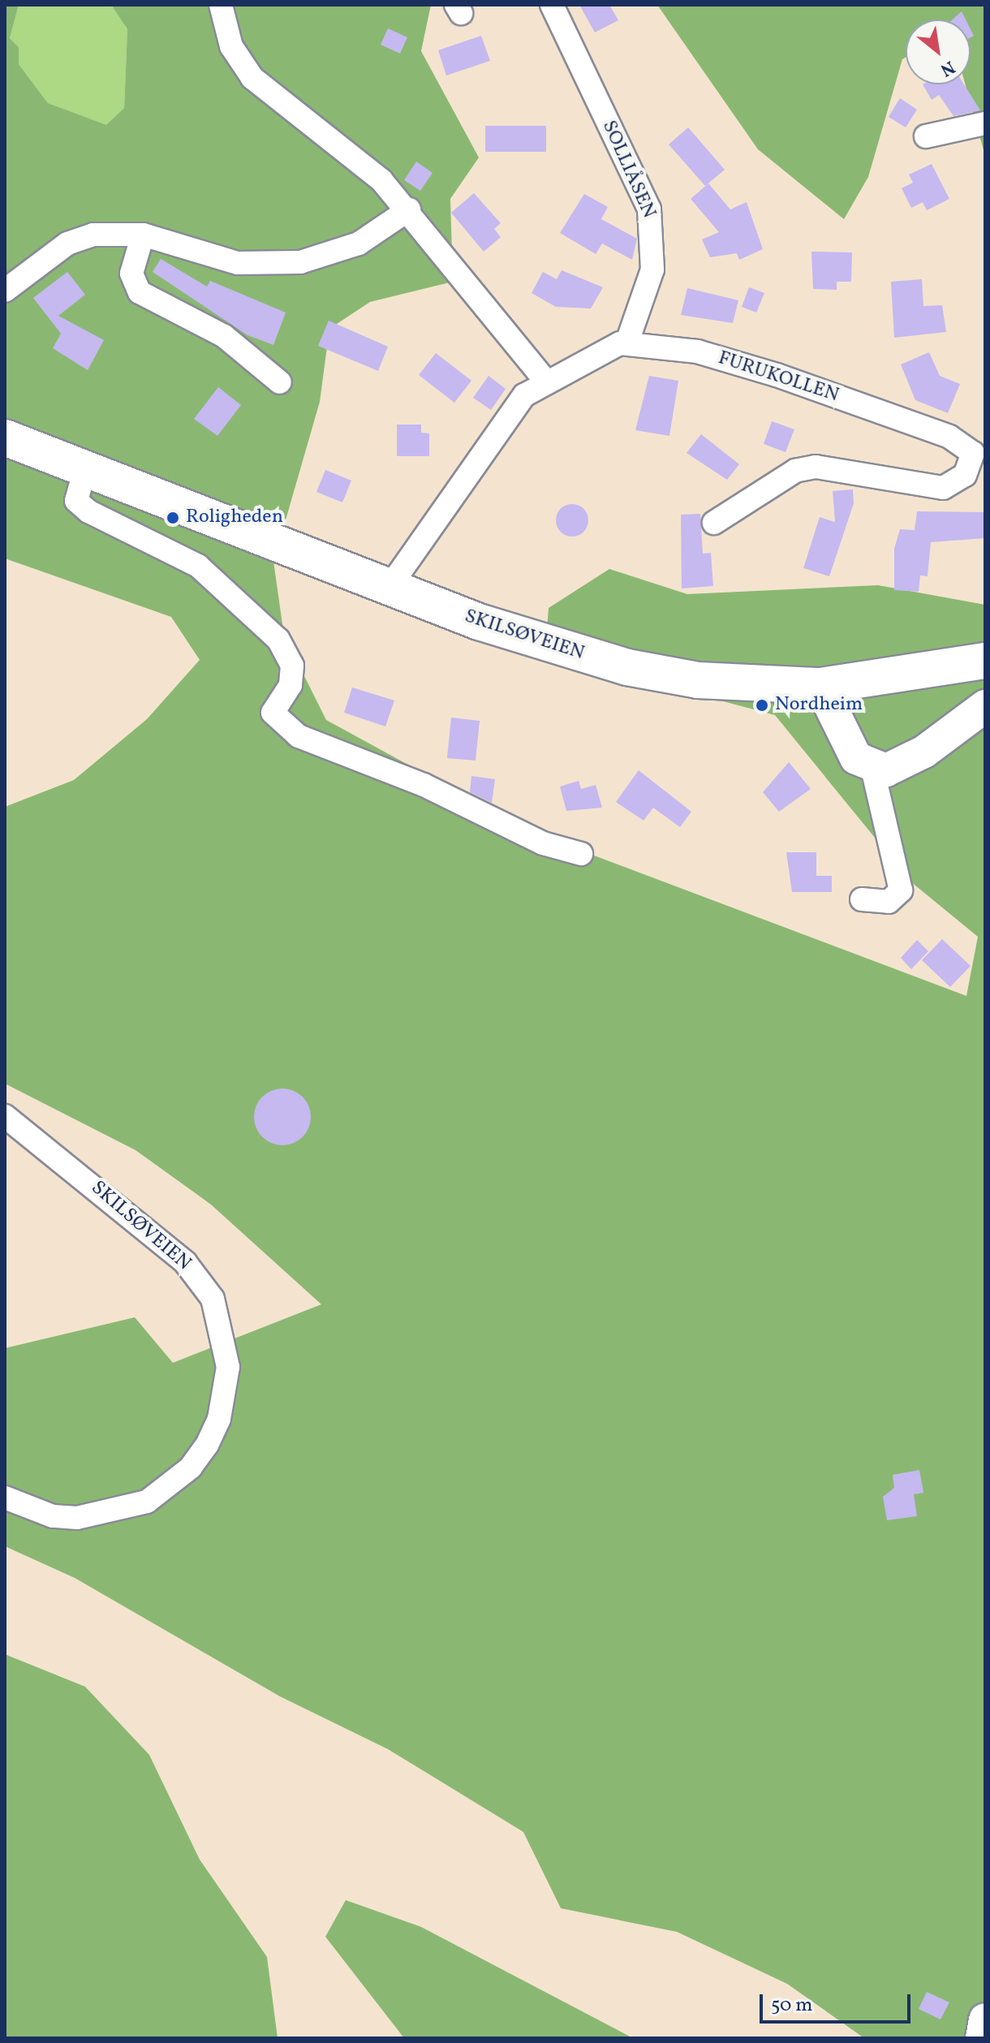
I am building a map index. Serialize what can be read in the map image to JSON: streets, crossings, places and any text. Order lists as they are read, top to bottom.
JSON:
{
  "streets": {
    "main road": ["SKILSØVEIEN"],
    "street": ["SOLLIÅSEN", "FURUKOLLEN"]
  },
  "crossings": [
    ["SOLLIÅSEN", "FURUKOLLEN"]
  ],
  "places": ["Roligheden", "Nordheim"],
  "scale_bar": "50 m",
  "north": "bottom right"
}
